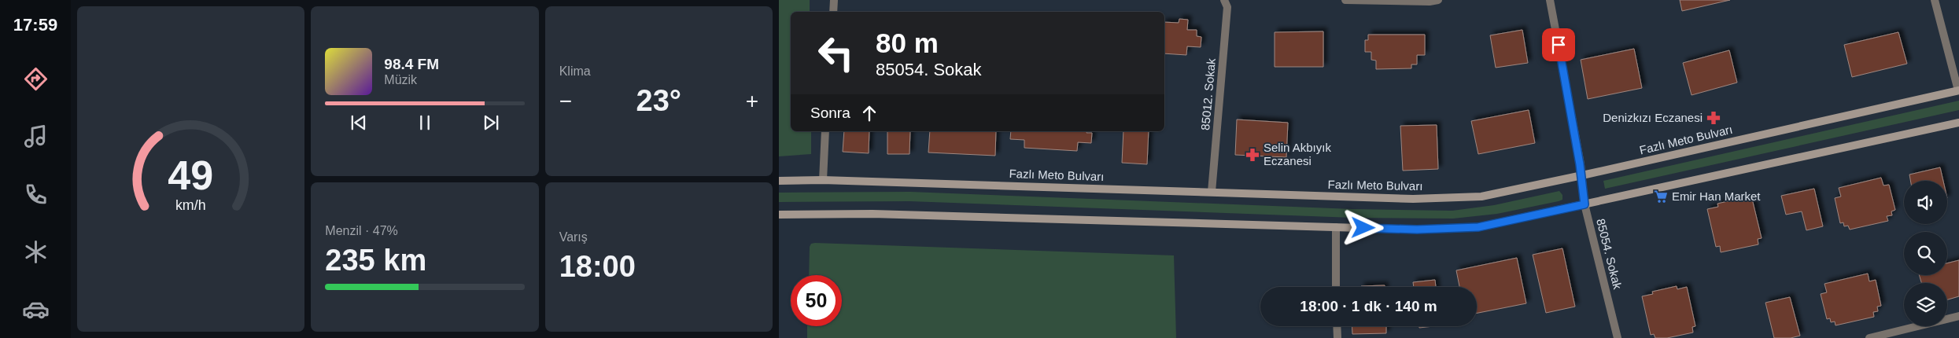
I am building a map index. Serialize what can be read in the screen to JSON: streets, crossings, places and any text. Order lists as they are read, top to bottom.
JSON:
{
  "streets": {
    "main road": ["Fazlı Meto Bulvarı"],
    "street": ["85012. Sokak", "85054. Sokak"]
  },
  "crossings": [
    ["85012. Sokak", "Fazlı Meto Bulvarı"],
    ["Fazlı Meto Bulvarı", "85054. Sokak"]
  ],
  "places": {
    "pharmacy": ["Denizkızı Eczanesi", "Selin Akbıyık Eczanesi"],
    "supermarket": ["Emir Han Market"]
  },
  "page": {
    "tabs": "17:59",
    "tile": [
      "Klima",
      ["Menzil · 47%", "235 km"],
      ["Varış", "18:00"]
    ],
    "turn": ["80 m", "85054. Sokak"],
    "song": ["98.4 FM", "Müzik"],
    "heat": ["−", "23°", "+"],
    "then": "Sonra",
    "limit": "50",
    "trip": "18:00 · 1 dk · 140 m",
    "gauge": ["49", "km/h"]
  }
}
